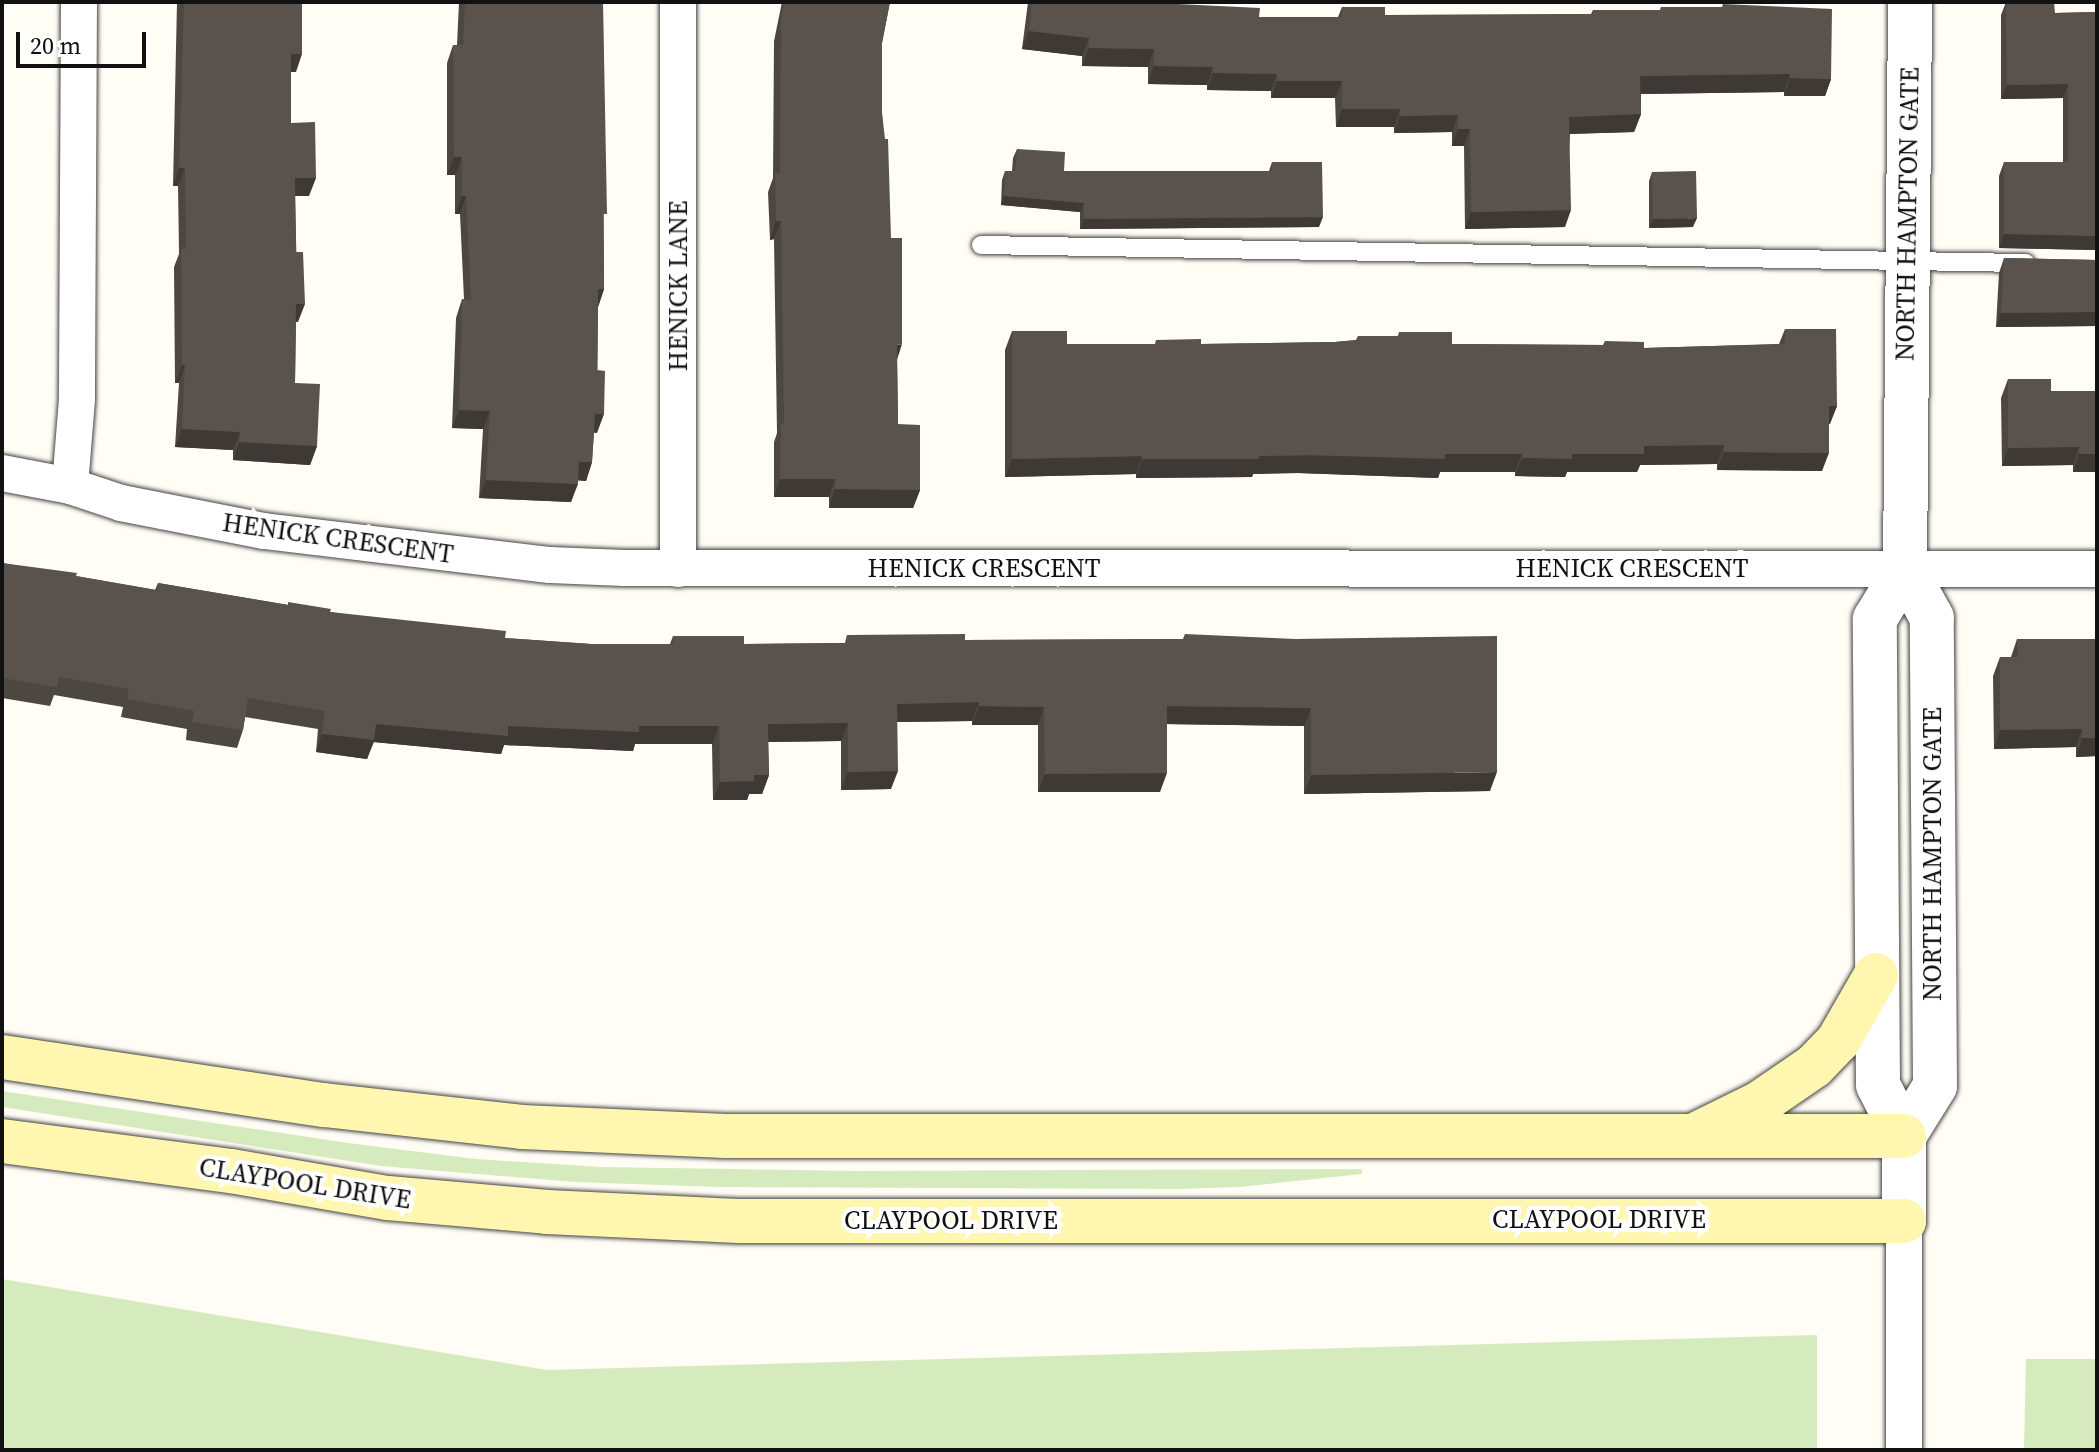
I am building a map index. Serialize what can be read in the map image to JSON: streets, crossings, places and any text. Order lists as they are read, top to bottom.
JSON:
{
  "streets": {
    "main road": ["CLAYPOOL DRIVE"],
    "street": ["NORTH HAMPTON GATE", "HENICK LANE", "HENICK CRESCENT"]
  },
  "crossings": [
    ["NORTH HAMPTON GATE", "HENICK CRESCENT"],
    ["HENICK LANE", "HENICK CRESCENT"]
  ],
  "scale_bar": "20 m"
}
